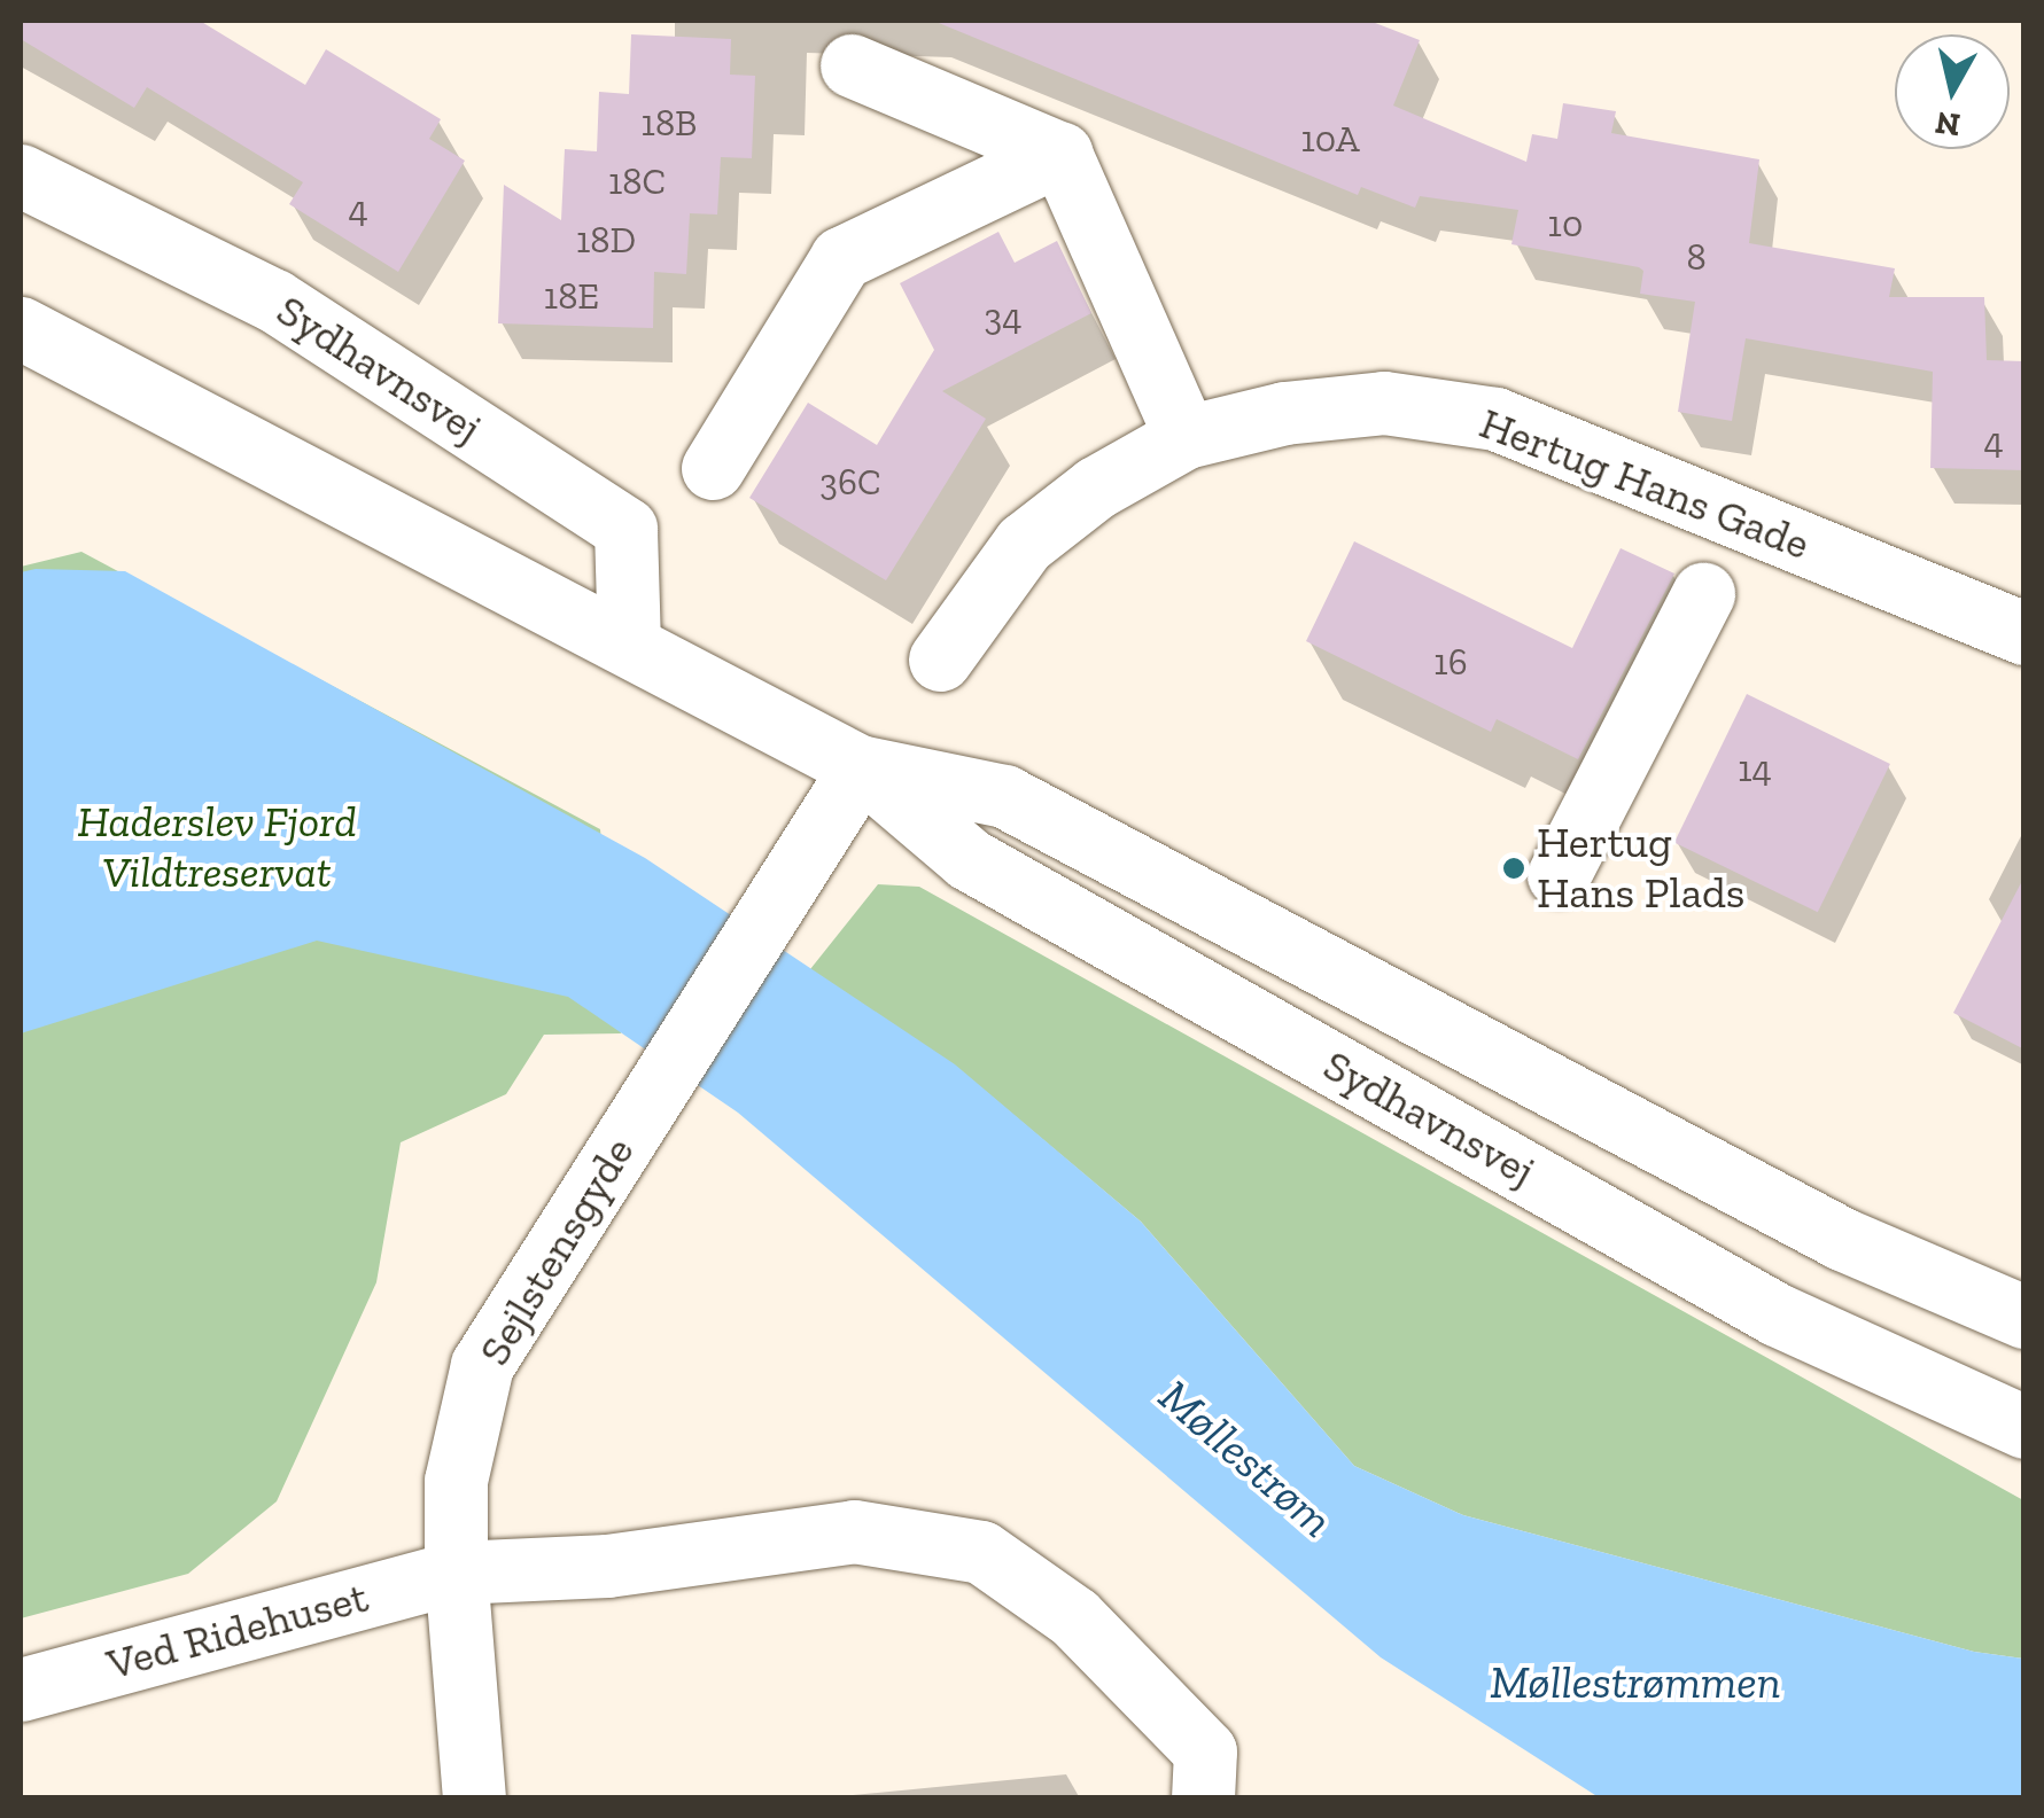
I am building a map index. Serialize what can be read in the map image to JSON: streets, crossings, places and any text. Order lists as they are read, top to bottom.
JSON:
{
  "streets": {
    "street": [
      "Sydhavnsvej",
      "Hertug Hans Gade",
      "Sejlstensgyde",
      "Ved Ridehuset"
    ]
  },
  "crossings": [
    ["Sydhavnsvej", "Sejlstensgyde"],
    ["Sejlstensgyde", "Ved Ridehuset"]
  ],
  "water": ["Møllestrøm", "Møllestrømmen"],
  "parks": ["Haderslev Fjord Vildtreservat"],
  "places": ["Hertug Hans Plads"],
  "house_numbers": [
    "18B",
    "10A",
    "18C",
    "4",
    "10",
    "18D",
    "8",
    "18E",
    "34",
    "4",
    "36C",
    "16",
    "14"
  ],
  "north": "bottom"
}
